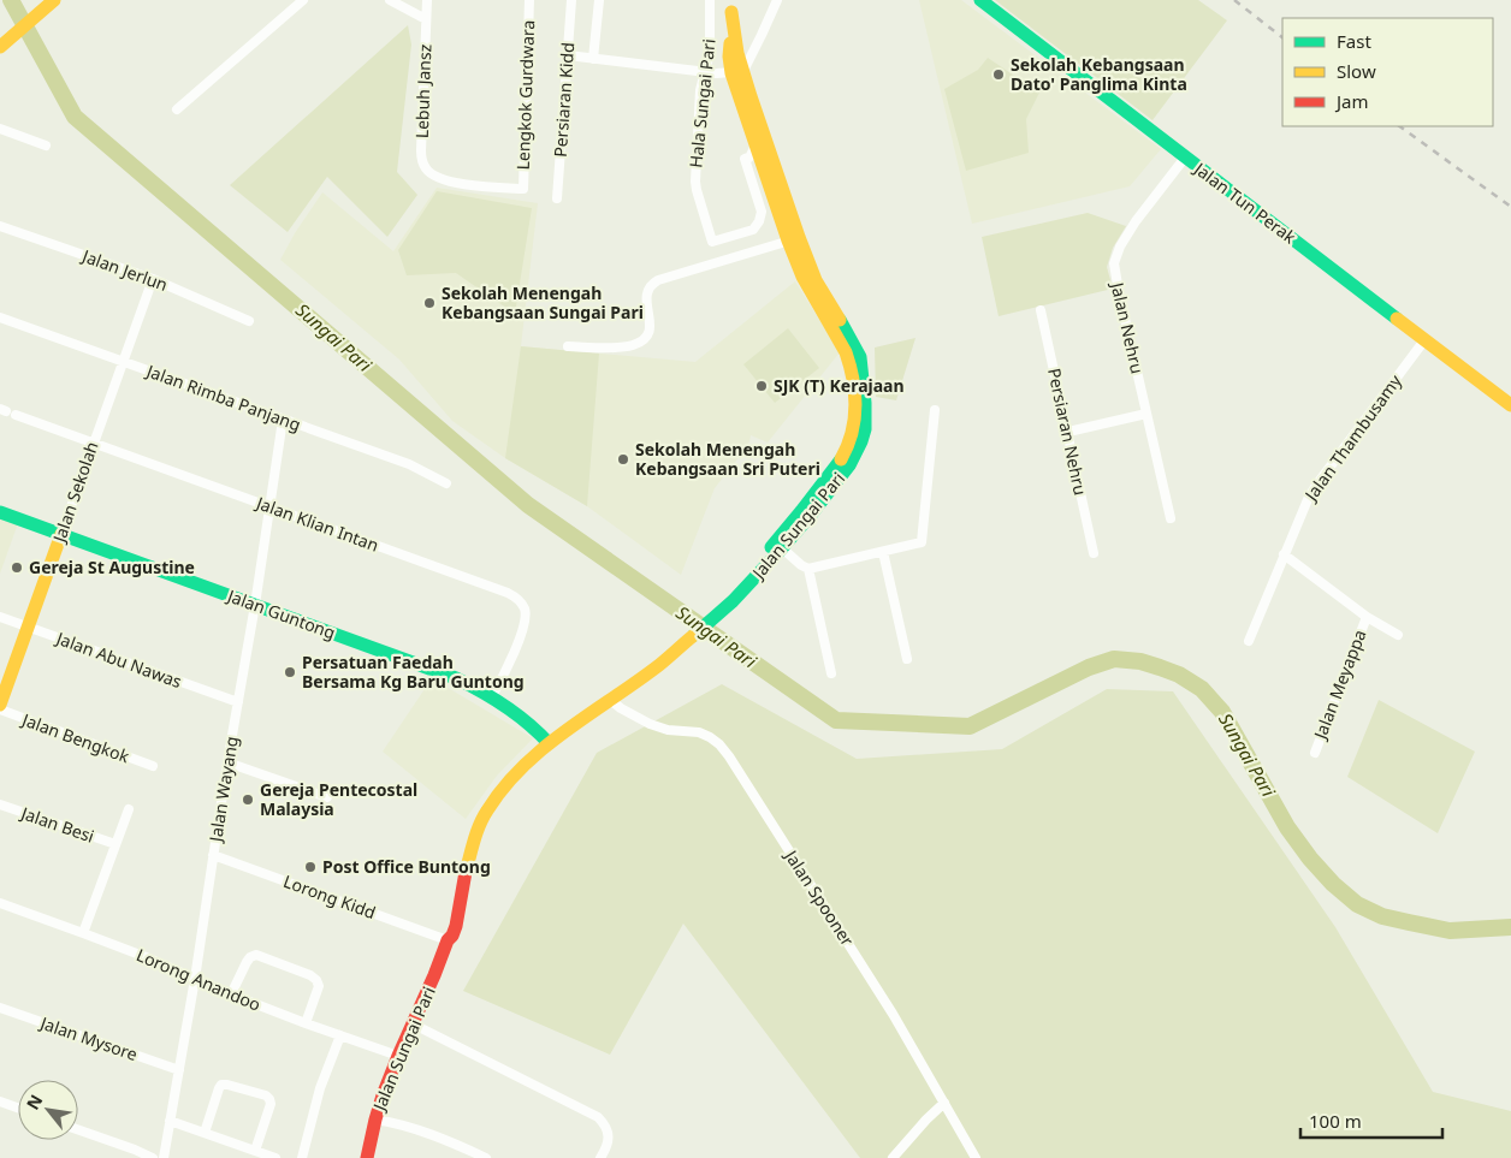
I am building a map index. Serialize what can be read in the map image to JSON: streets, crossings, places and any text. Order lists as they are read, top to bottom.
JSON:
{
  "streets": {
    "main road": [
      "Jalan Tun Perak",
      "Jalan Sekolah",
      "Jalan Sungai Pari",
      "Jalan Guntong"
    ],
    "street": [
      "Lebuh Jansz",
      "Lengkok Gurdwara",
      "Persiaran Kidd",
      "Hala Sungai Pari",
      "Jalan Jerlun",
      "Jalan Nehru",
      "Jalan Rimba Panjang",
      "Persiaran Nehru",
      "Jalan Thambusamy",
      "Jalan Klian Intan",
      "Jalan Abu Nawas",
      "Jalan Meyappa",
      "Jalan Bengkok",
      "Jalan Wayang",
      "Jalan Besi",
      "Lorong Kidd",
      "Jalan Spooner",
      "Lorong Anandoo",
      "Jalan Mysore"
    ]
  },
  "crossings": [
    ["Lebuh Jansz", "Lengkok Gurdwara"],
    ["Jalan Tun Perak", "Jalan Nehru"],
    ["Jalan Tun Perak", "Jalan Thambusamy"],
    ["Jalan Jerlun", "Jalan Sekolah"],
    ["Jalan Rimba Panjang", "Jalan Sekolah"],
    ["Jalan Rimba Panjang", "Jalan Wayang"],
    ["Jalan Thambusamy", "Jalan Meyappa"],
    ["Jalan Sekolah", "Jalan Klian Intan"],
    ["Jalan Sekolah", "Jalan Guntong"],
    ["Jalan Sekolah", "Jalan Abu Nawas"],
    ["Jalan Klian Intan", "Jalan Guntong"],
    ["Jalan Klian Intan", "Jalan Wayang"],
    ["Jalan Sungai Pari", "Jalan Guntong"],
    ["Jalan Sungai Pari", "Lorong Kidd"],
    ["Jalan Sungai Pari", "Jalan Spooner"],
    ["Jalan Sungai Pari", "Lorong Anandoo"],
    ["Jalan Guntong", "Jalan Wayang"],
    ["Jalan Abu Nawas", "Jalan Wayang"],
    ["Jalan Wayang", "Lorong Kidd"],
    ["Jalan Wayang", "Lorong Anandoo"],
    ["Jalan Wayang", "Jalan Mysore"],
    ["Jalan Besi", "Lorong Anandoo"]
  ],
  "water": ["Sungai Pari"],
  "places": [
    "Sekolah Kebangsaan Dato' Panglima Kinta",
    "Sekolah Menengah Kebangsaan Sungai Pari",
    "SJK (T) Kerajaan",
    "Sekolah Menengah Kebangsaan Sri Puteri",
    "Gereja St Augustine",
    "Persatuan Faedah Bersama Kg Baru Guntong",
    "Gereja Pentecostal Malaysia",
    "Post Office Buntong"
  ],
  "legend": ["Fast", "Slow", "Jam"],
  "scale_bar": "100 m",
  "north": "top left"
}
